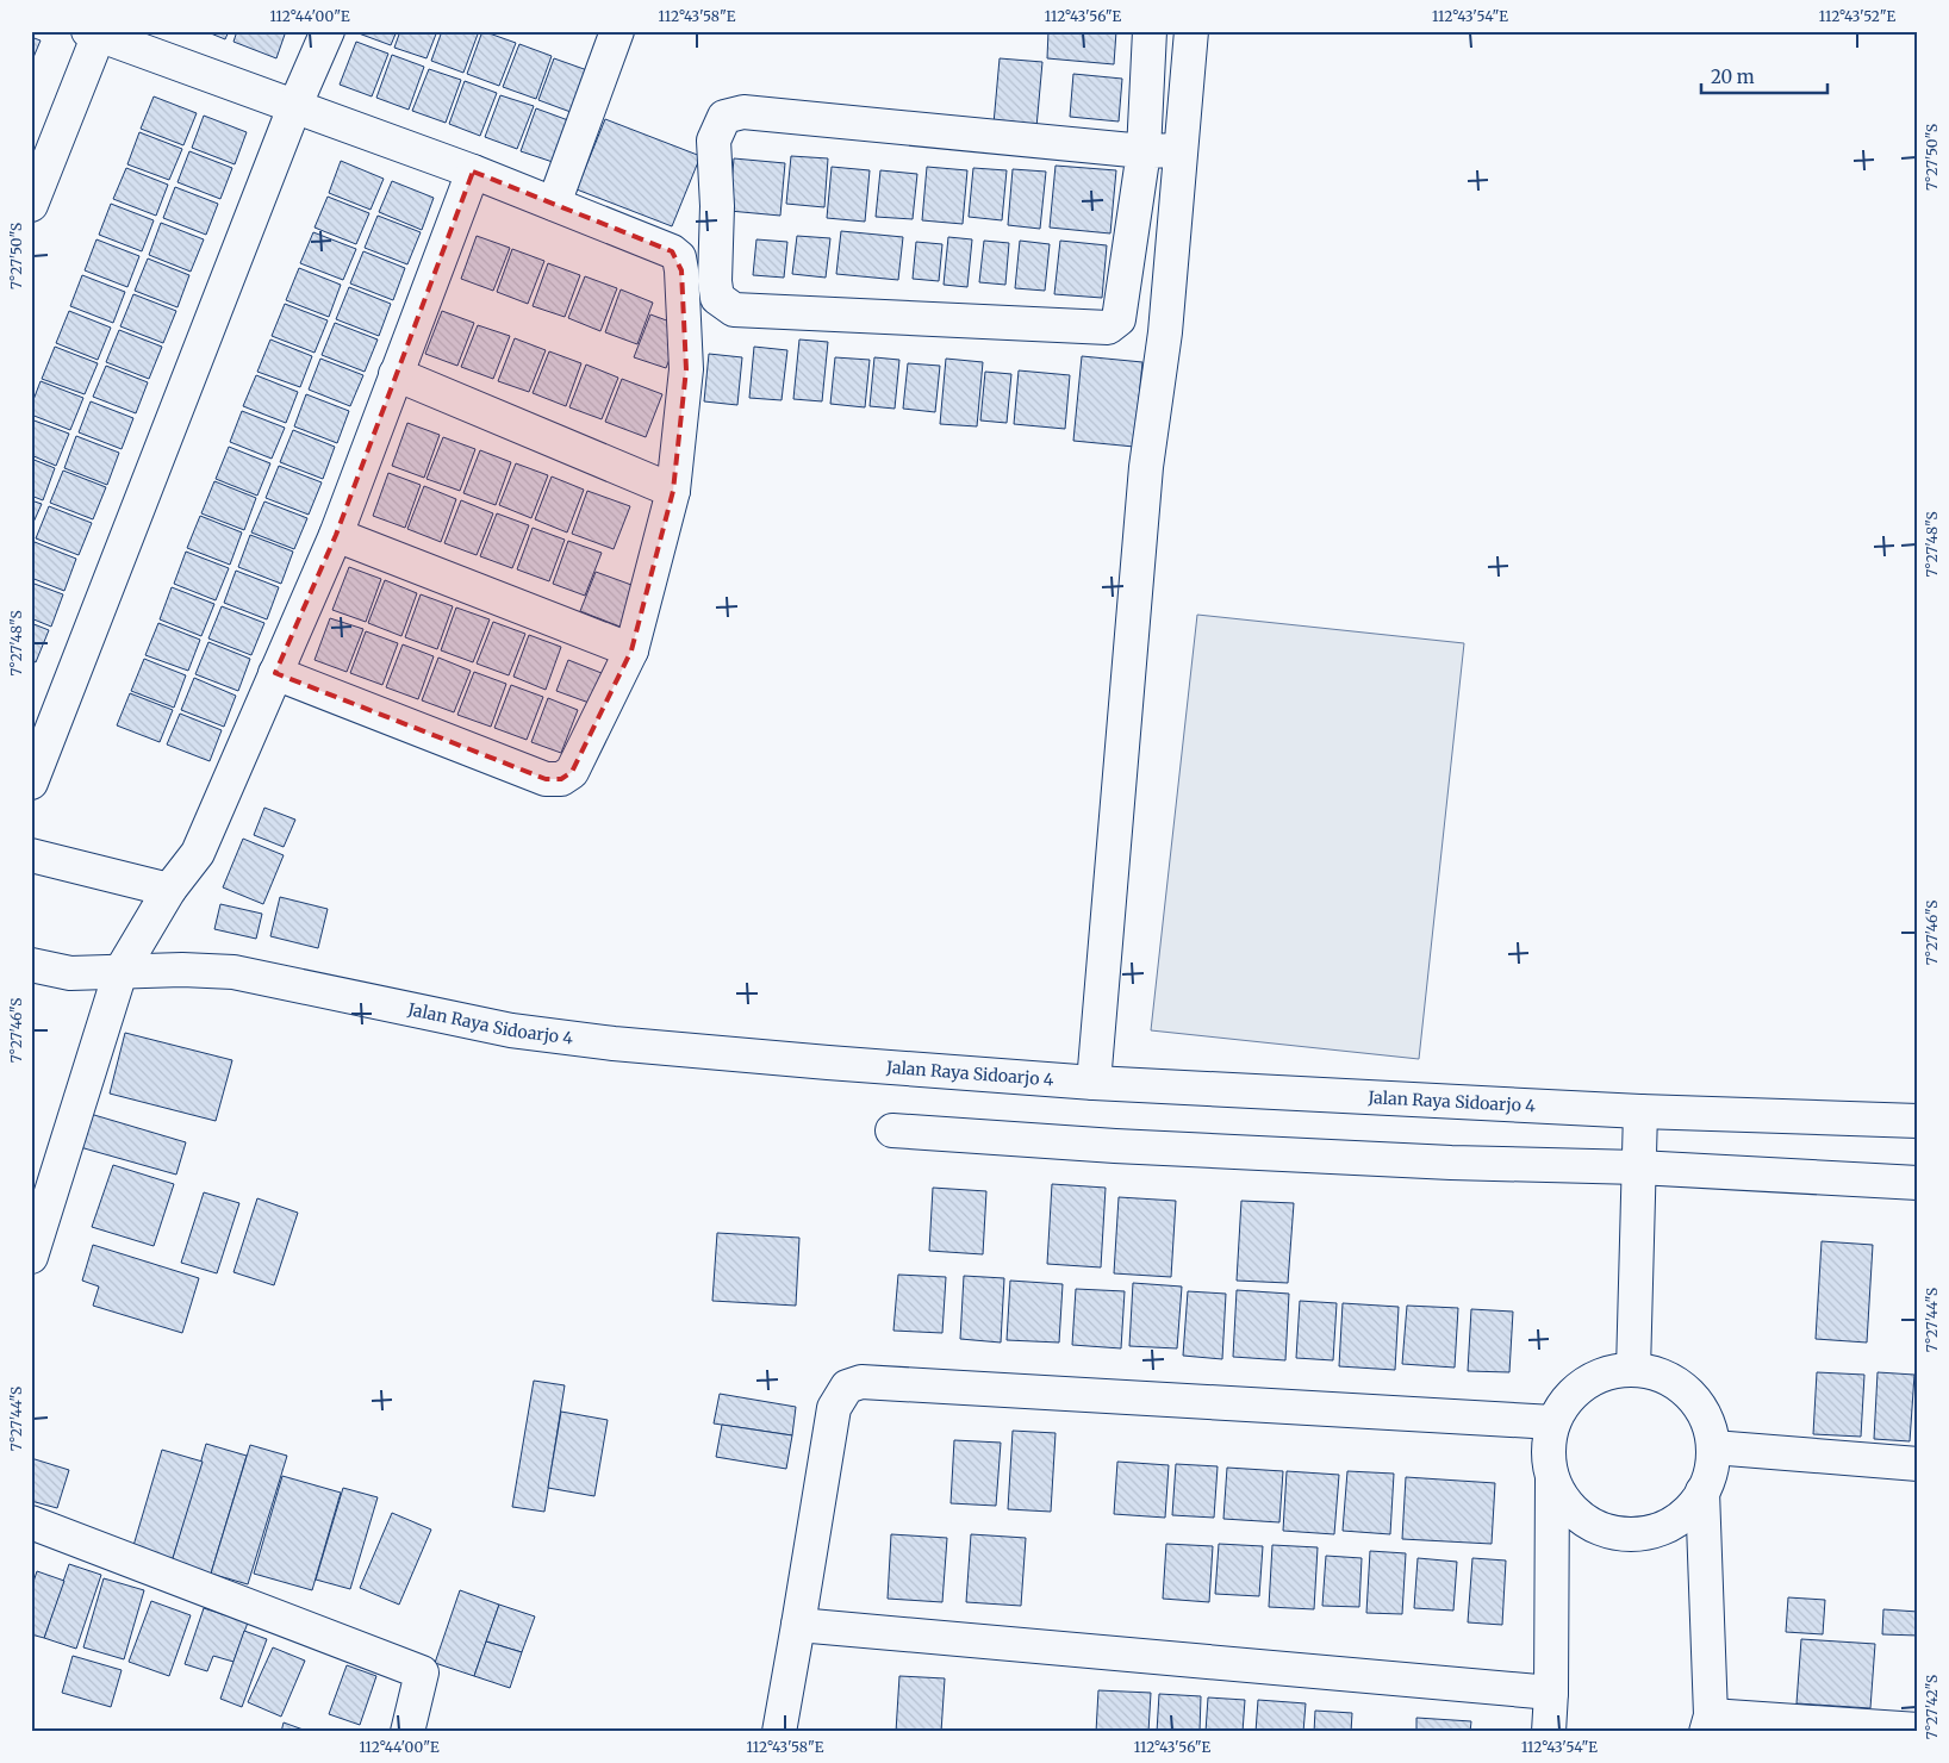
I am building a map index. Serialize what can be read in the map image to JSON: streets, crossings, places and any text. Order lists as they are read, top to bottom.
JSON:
{
  "streets": {
    "street": ["Jalan Raya Sidoarjo 4"]
  },
  "scale_bar": "20 m",
  "coordinates": [
    "112°44'00\"E",
    "112°43'58\"E",
    "112°43'56\"E",
    "112°43'54\"E",
    "112°43'52\"E",
    "7°27'50\"S",
    "7°27'48\"S",
    "7°27'46\"S",
    "7°27'44\"S",
    "7°27'42\"S"
  ]
}
